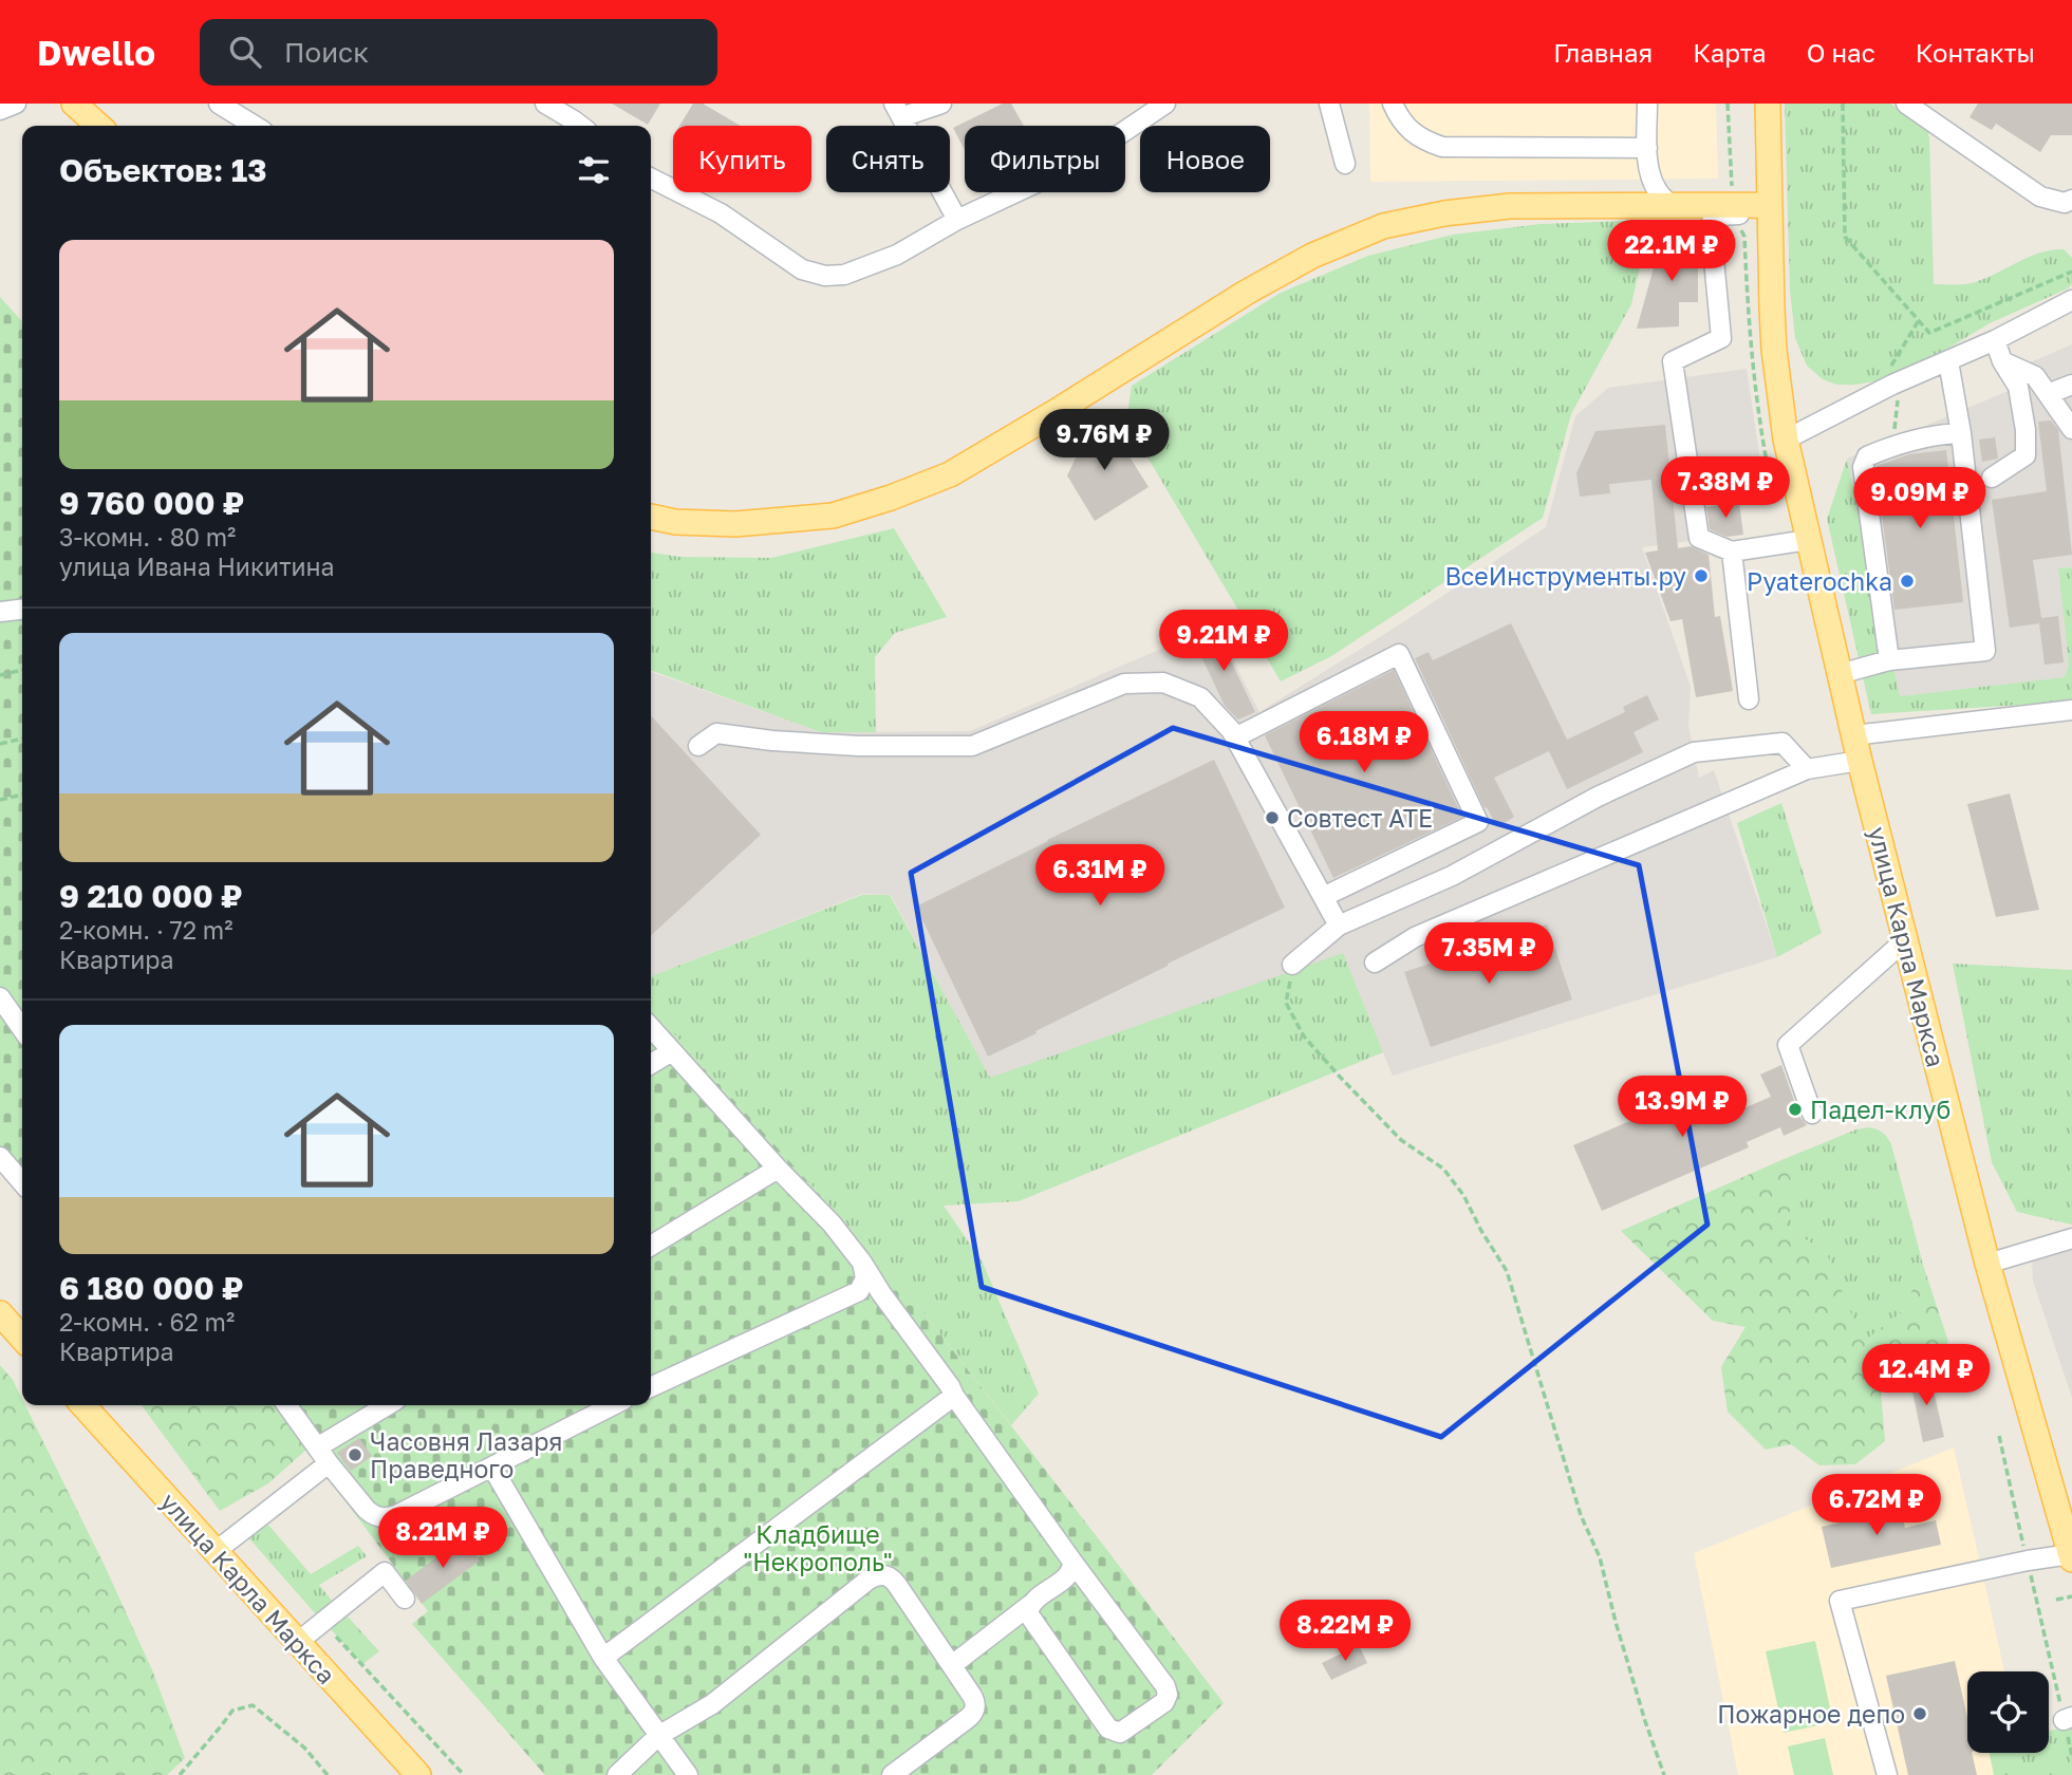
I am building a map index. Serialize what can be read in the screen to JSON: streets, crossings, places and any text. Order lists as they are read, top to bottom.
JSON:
{
  "streets": {
    "main road": ["улица Карла Маркса"]
  },
  "parks": ["Кладбище \"Некрополь\""],
  "places": [
    "ВсеИнструменты.ру",
    "Pyaterochka",
    "Совтест АТЕ",
    "Падел-клуб",
    "Часовня Лазаря Праведного",
    "Пожарное депо"
  ],
  "page": {
    "header": "Dwello",
    "search": "Поиск",
    "nav": [
      "Главная",
      "Карта",
      "О нас",
      "Контакты"
    ],
    "chip": [
      "Купить",
      "Снять",
      "Фильтры",
      "Новое"
    ],
    "heading": "Объектов: 13",
    "list": [
      {
        "name": "9 760 000 ₽",
        "note": "3-комн. · 80 m² · улица Ивана Никитина"
      },
      {
        "name": "9 210 000 ₽",
        "note": "2-комн. · 72 m² · Квартира"
      },
      {
        "name": "6 180 000 ₽",
        "note": "2-комн. · 62 m² · Квартира"
      }
    ],
    "price": [
      "22.1M ₽",
      "9.76M ₽",
      "7.38M ₽",
      "9.09M ₽",
      "9.21M ₽",
      "6.18M ₽",
      "6.31M ₽",
      "7.35M ₽",
      "13.9M ₽",
      "12.4M ₽",
      "6.72M ₽",
      "8.21M ₽",
      "8.22M ₽"
    ]
  }
}
